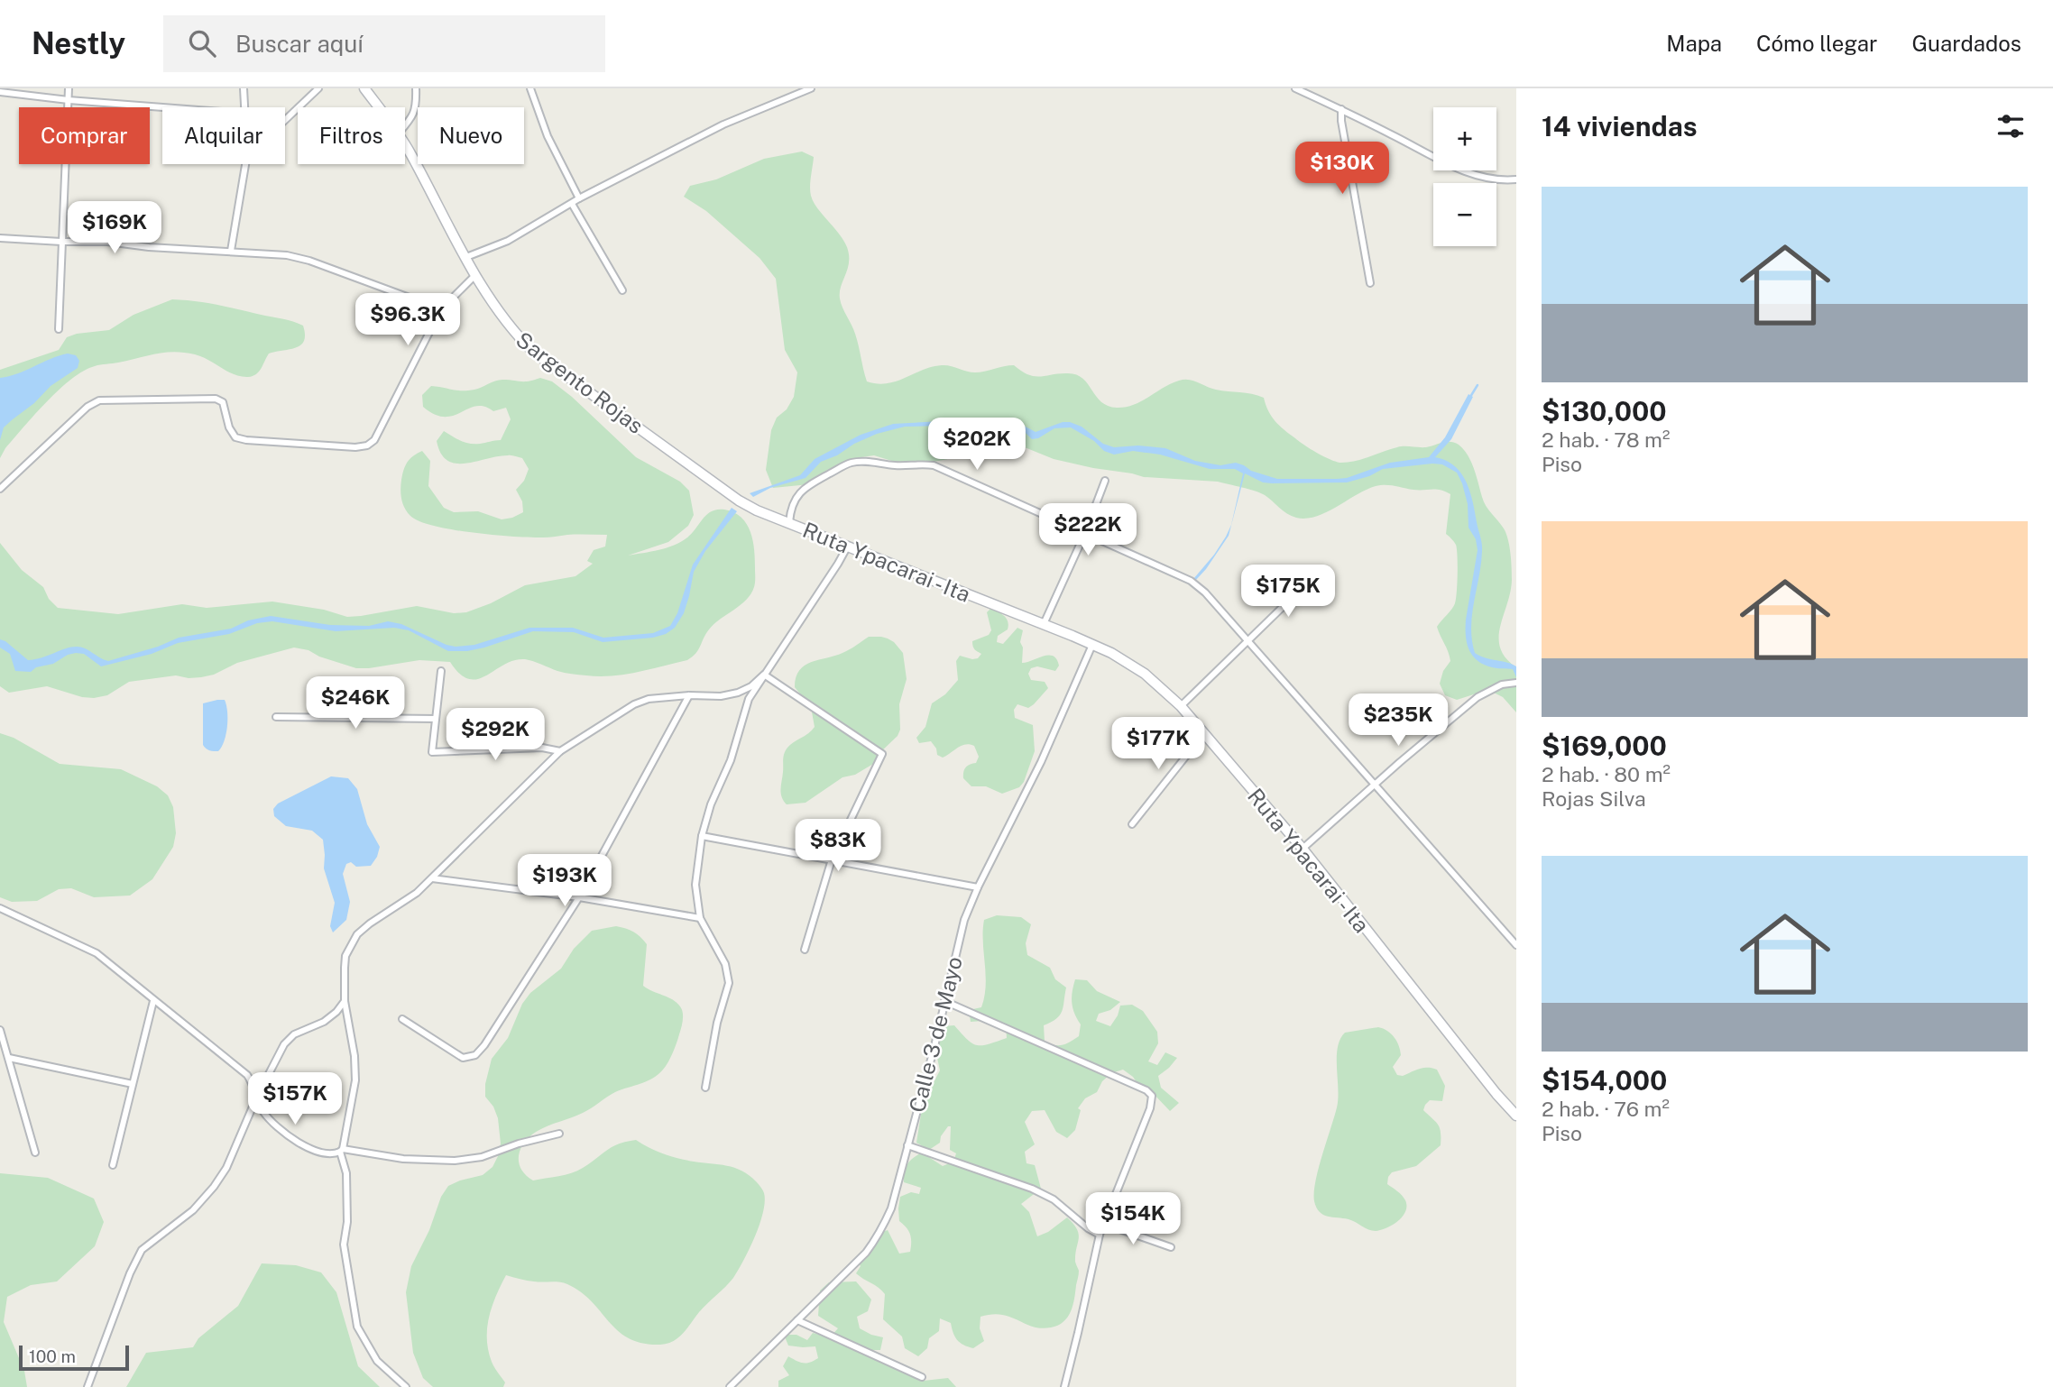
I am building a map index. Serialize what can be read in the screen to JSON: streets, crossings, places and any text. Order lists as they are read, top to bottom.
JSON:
{
  "streets": {
    "street": ["Sargento Rojas", "Ruta Ypacarai - Ita", "Calle 3 de Mayo"]
  },
  "crossings": [
    ["Sargento Rojas", "Ruta Ypacarai - Ita"],
    ["Ruta Ypacarai - Ita", "Calle 3 de Mayo"]
  ],
  "scale_bar": "100 m",
  "page": {
    "header": "Nestly",
    "search": "Buscar aquí",
    "nav": ["Mapa", "Cómo llegar", "Guardados"],
    "heading": "14 viviendas",
    "map_buttons": ["+", "−"],
    "chip": [
      "Comprar",
      "Alquilar",
      "Filtros",
      "Nuevo"
    ],
    "price": [
      "$130K",
      "$169K",
      "$96.3K",
      "$202K",
      "$222K",
      "$175K",
      "$246K",
      "$235K",
      "$292K",
      "$177K",
      "$83K",
      "$193K",
      "$157K",
      "$154K"
    ],
    "list": [
      {
        "name": "$130,000",
        "note": "2 hab. · 78 m² · Piso"
      },
      {
        "name": "$169,000",
        "note": "2 hab. · 80 m² · Rojas Silva"
      },
      {
        "name": "$154,000",
        "note": "2 hab. · 76 m² · Piso"
      }
    ],
    "scale": "100 m"
  }
}
